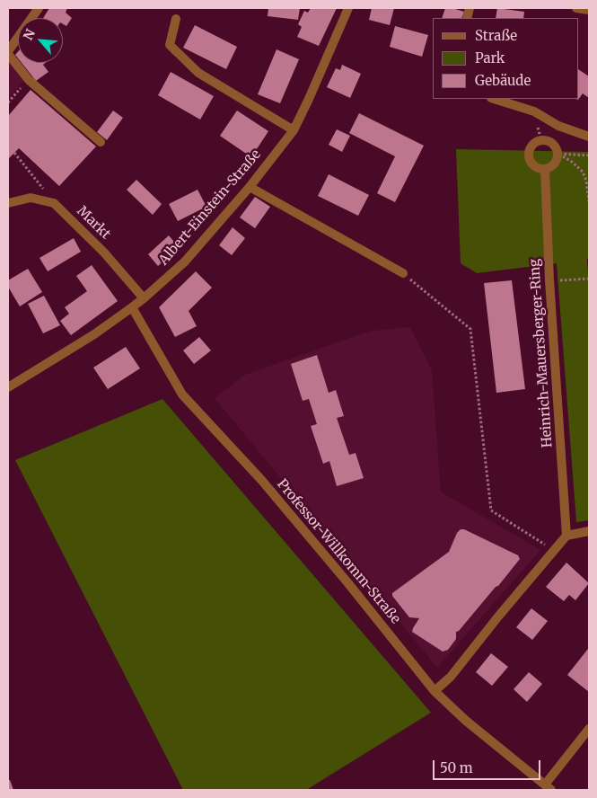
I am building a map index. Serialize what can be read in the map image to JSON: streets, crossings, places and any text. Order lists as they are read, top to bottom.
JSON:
{
  "streets": {
    "street": [
      "Albert-Einstein-Straße",
      "Markt",
      "Heinrich-Mauersberger-Ring",
      "Professor-Willkomm-Straße"
    ]
  },
  "crossings": [
    ["Albert-Einstein-Straße", "Markt"],
    ["Albert-Einstein-Straße", "Professor-Willkomm-Straße"]
  ],
  "legend": ["Straße", "Park", "Gebäude"],
  "scale_bar": "50 m",
  "north": "top left"
}
